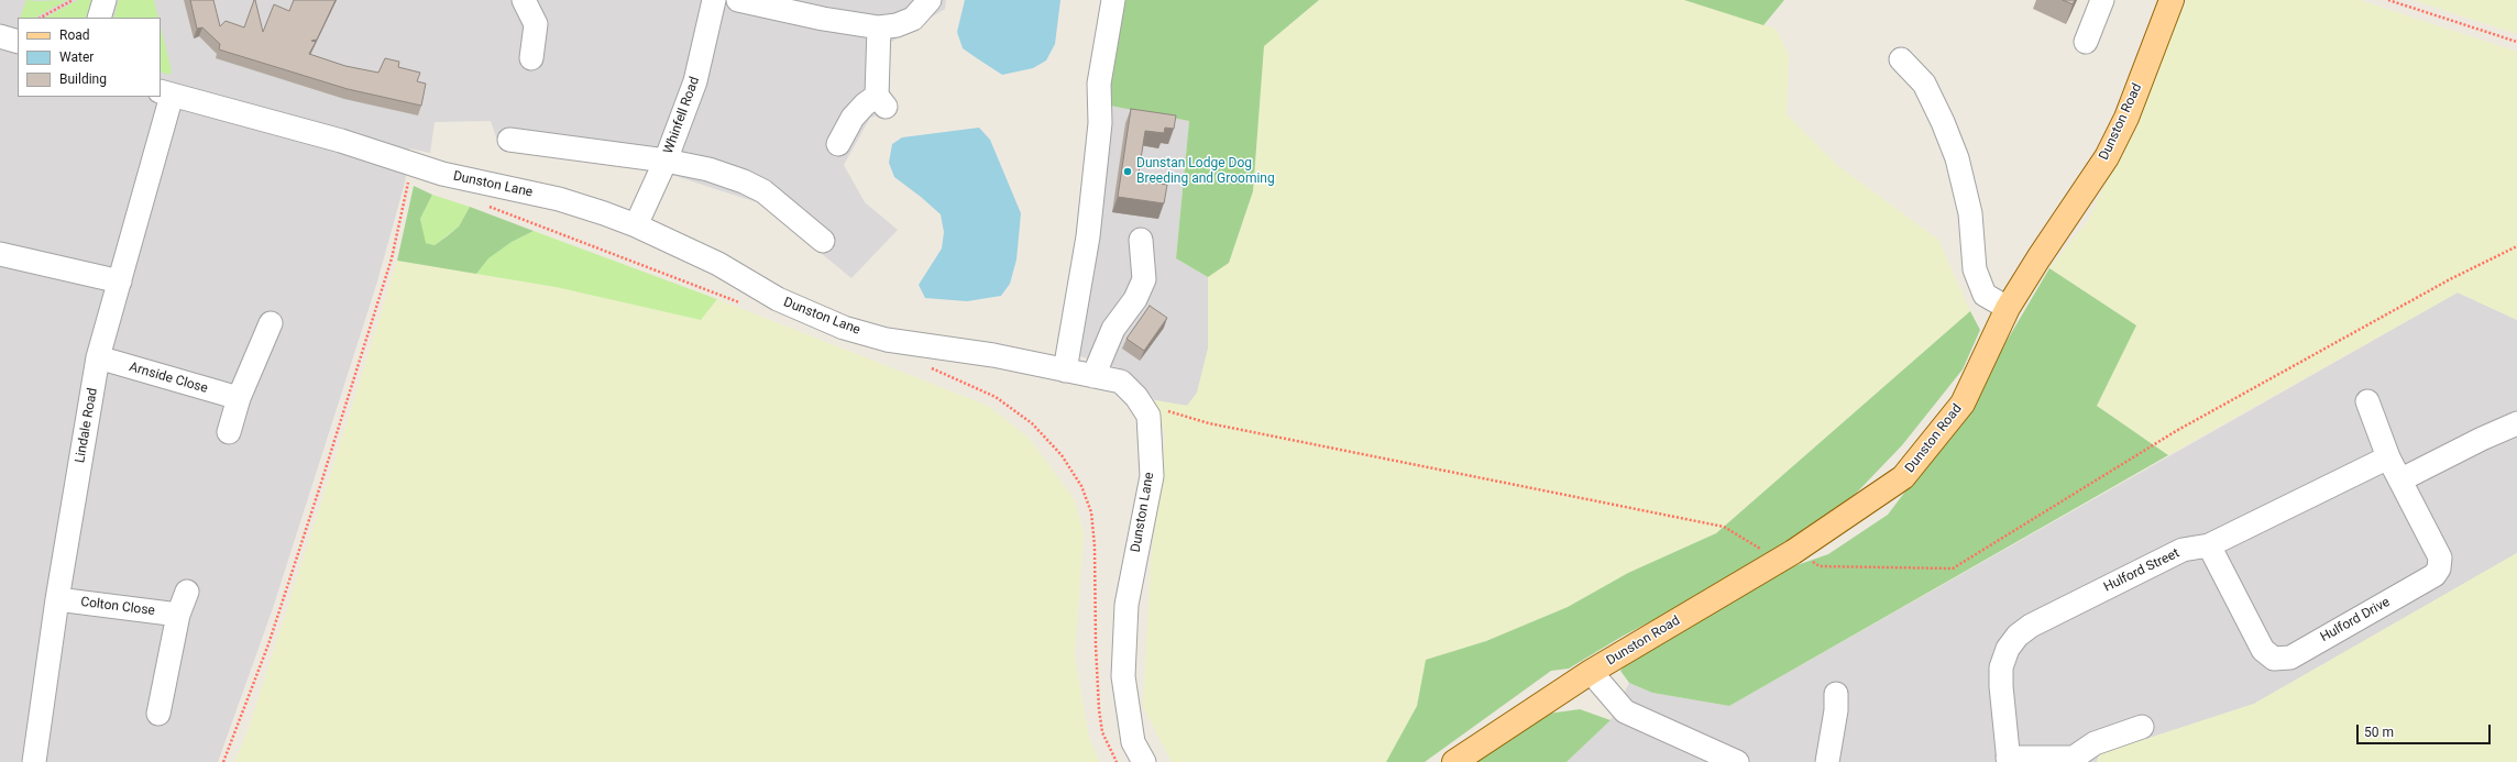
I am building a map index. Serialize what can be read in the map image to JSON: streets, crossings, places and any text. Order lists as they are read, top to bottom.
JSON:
{
  "streets": {
    "main road": ["Dunston Road"],
    "street": [
      "Whinfell Road",
      "Dunston Lane",
      "Arnside Close",
      "Lindale Road",
      "Hulford Street",
      "Colton Close",
      "Hulford Drive"
    ]
  },
  "crossings": [
    ["Whinfell Road", "Dunston Lane"],
    ["Dunston Lane", "Lindale Road"],
    ["Arnside Close", "Lindale Road"],
    ["Lindale Road", "Colton Close"],
    ["Hulford Street", "Hulford Drive"]
  ],
  "places": ["Dunstan Lodge Dog Breeding and Grooming"],
  "legend": ["Road", "Water", "Building"],
  "scale_bar": "50 m"
}
